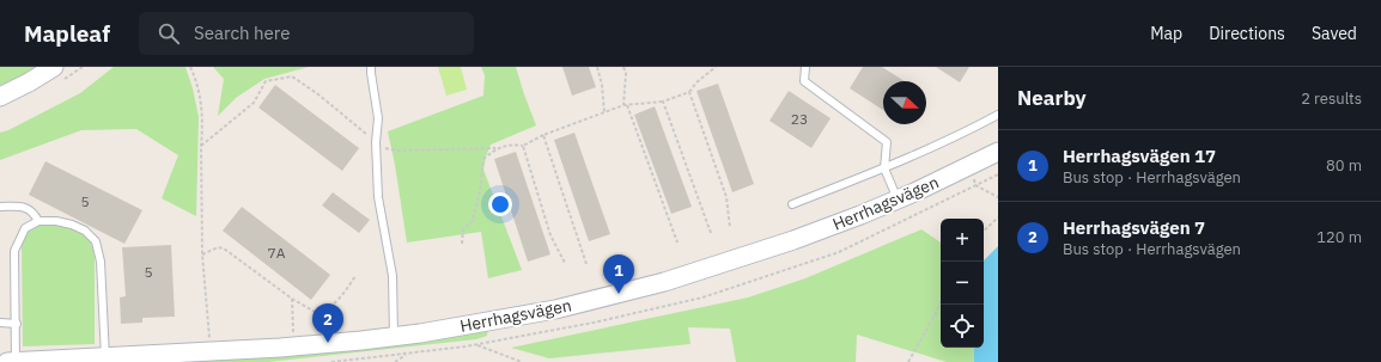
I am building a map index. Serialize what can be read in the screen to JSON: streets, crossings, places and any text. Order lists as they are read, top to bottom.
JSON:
{
  "streets": {
    "street": ["Herrhagsvägen"]
  },
  "house_numbers": [
    "23",
    "5",
    "7A",
    "5"
  ],
  "north": "right",
  "page": {
    "header": "Mapleaf",
    "search": "Search here",
    "nav": ["Map", "Directions", "Saved"],
    "heading": ["Nearby", "2 results"],
    "list": [
      {
        "mark": "1",
        "name": "Herrhagsvägen 17",
        "note": "Bus stop · Herrhagsvägen",
        "value": "80 m"
      },
      {
        "mark": "2",
        "name": "Herrhagsvägen 7",
        "note": "Bus stop · Herrhagsvägen",
        "value": "120 m"
      }
    ],
    "map_buttons": ["+", "−"],
    "pins": ["1", "2"]
  }
}
